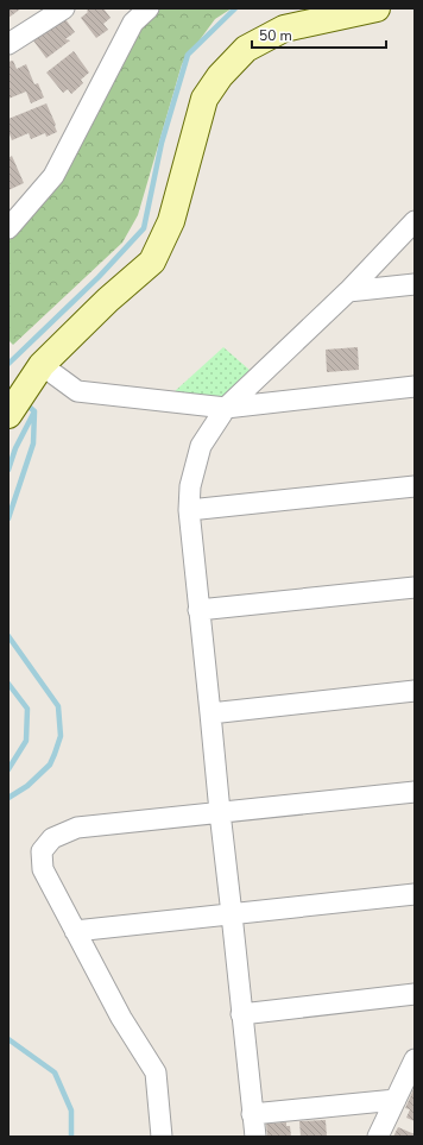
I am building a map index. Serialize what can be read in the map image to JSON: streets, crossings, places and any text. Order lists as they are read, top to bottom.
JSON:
{
  "scale_bar": "50 m"
}
